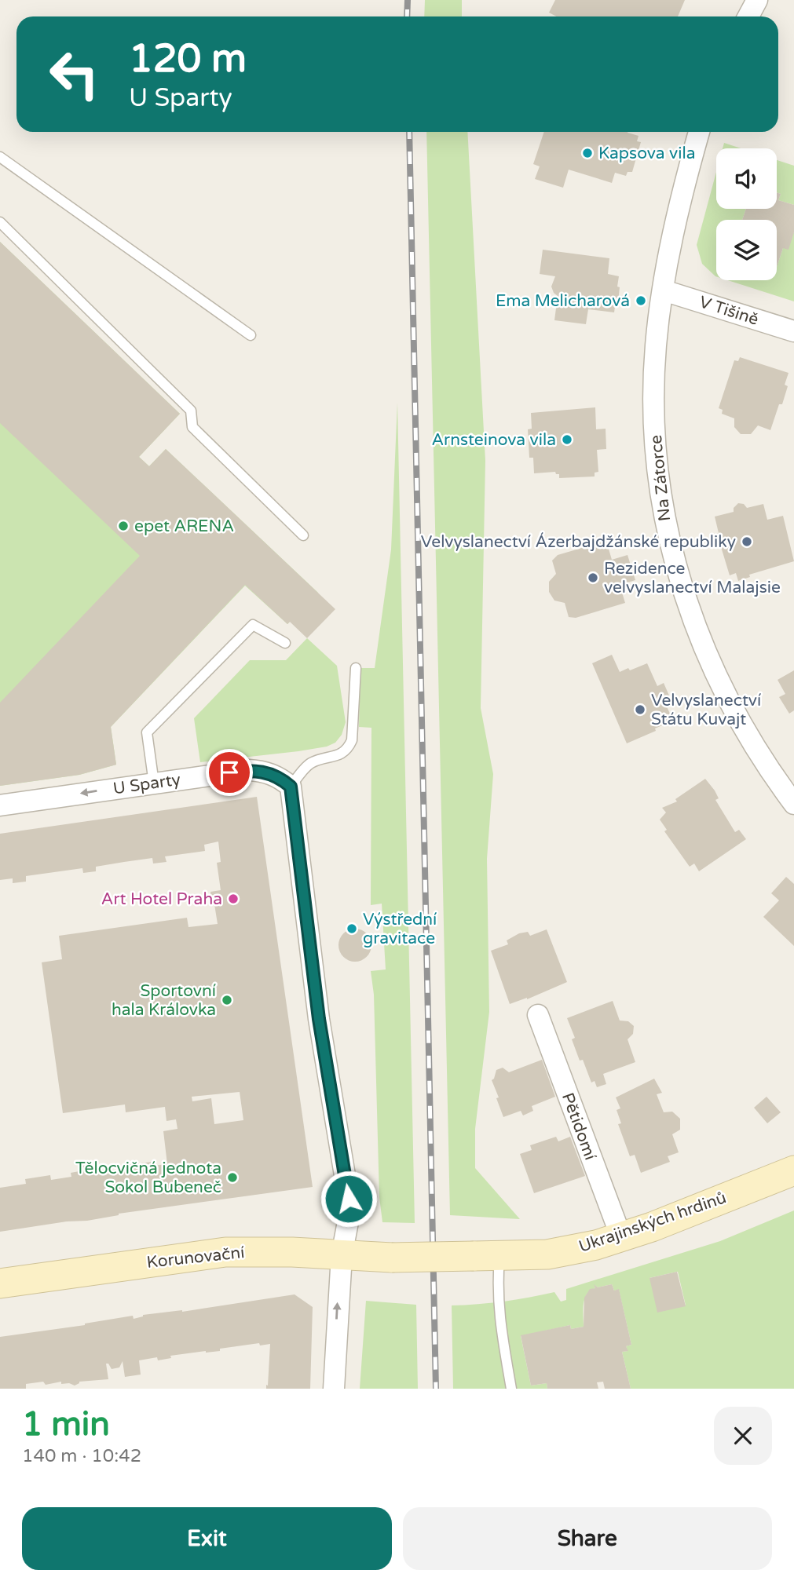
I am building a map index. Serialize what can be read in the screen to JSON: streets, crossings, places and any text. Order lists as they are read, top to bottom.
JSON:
{
  "streets": {
    "main road": ["Ukrajinských hrdinů", "Korunovační"],
    "street": [
      "V Tišině",
      "Na Zátorce",
      "U Sparty",
      "Pětidomí"
    ]
  },
  "crossings": [
    ["V Tišině", "Na Zátorce"],
    ["Pětidomí", "Ukrajinských hrdinů"],
    ["Ukrajinských hrdinů", "Korunovační"]
  ],
  "one_way": ["U Sparty"],
  "places": [
    "Kapsova vila",
    "Ema Melicharová",
    "Arnsteinova vila",
    "epet ARENA",
    "Velvyslanectví Ázerbajdžánské republiky",
    "Rezidence velvyslanectví Malajsie",
    "Velvyslanectví Státu Kuvajt",
    "Art Hotel Praha",
    "Výstřední gravitace",
    "Sportovní hala Královka",
    "Tělocvičná jednota Sokol Bubeneč"
  ],
  "page": {
    "turn": ["120 m", "U Sparty"],
    "heading": ["1 min", "140 m · 10:42"],
    "buttons": ["Exit", "Share"]
  }
}
